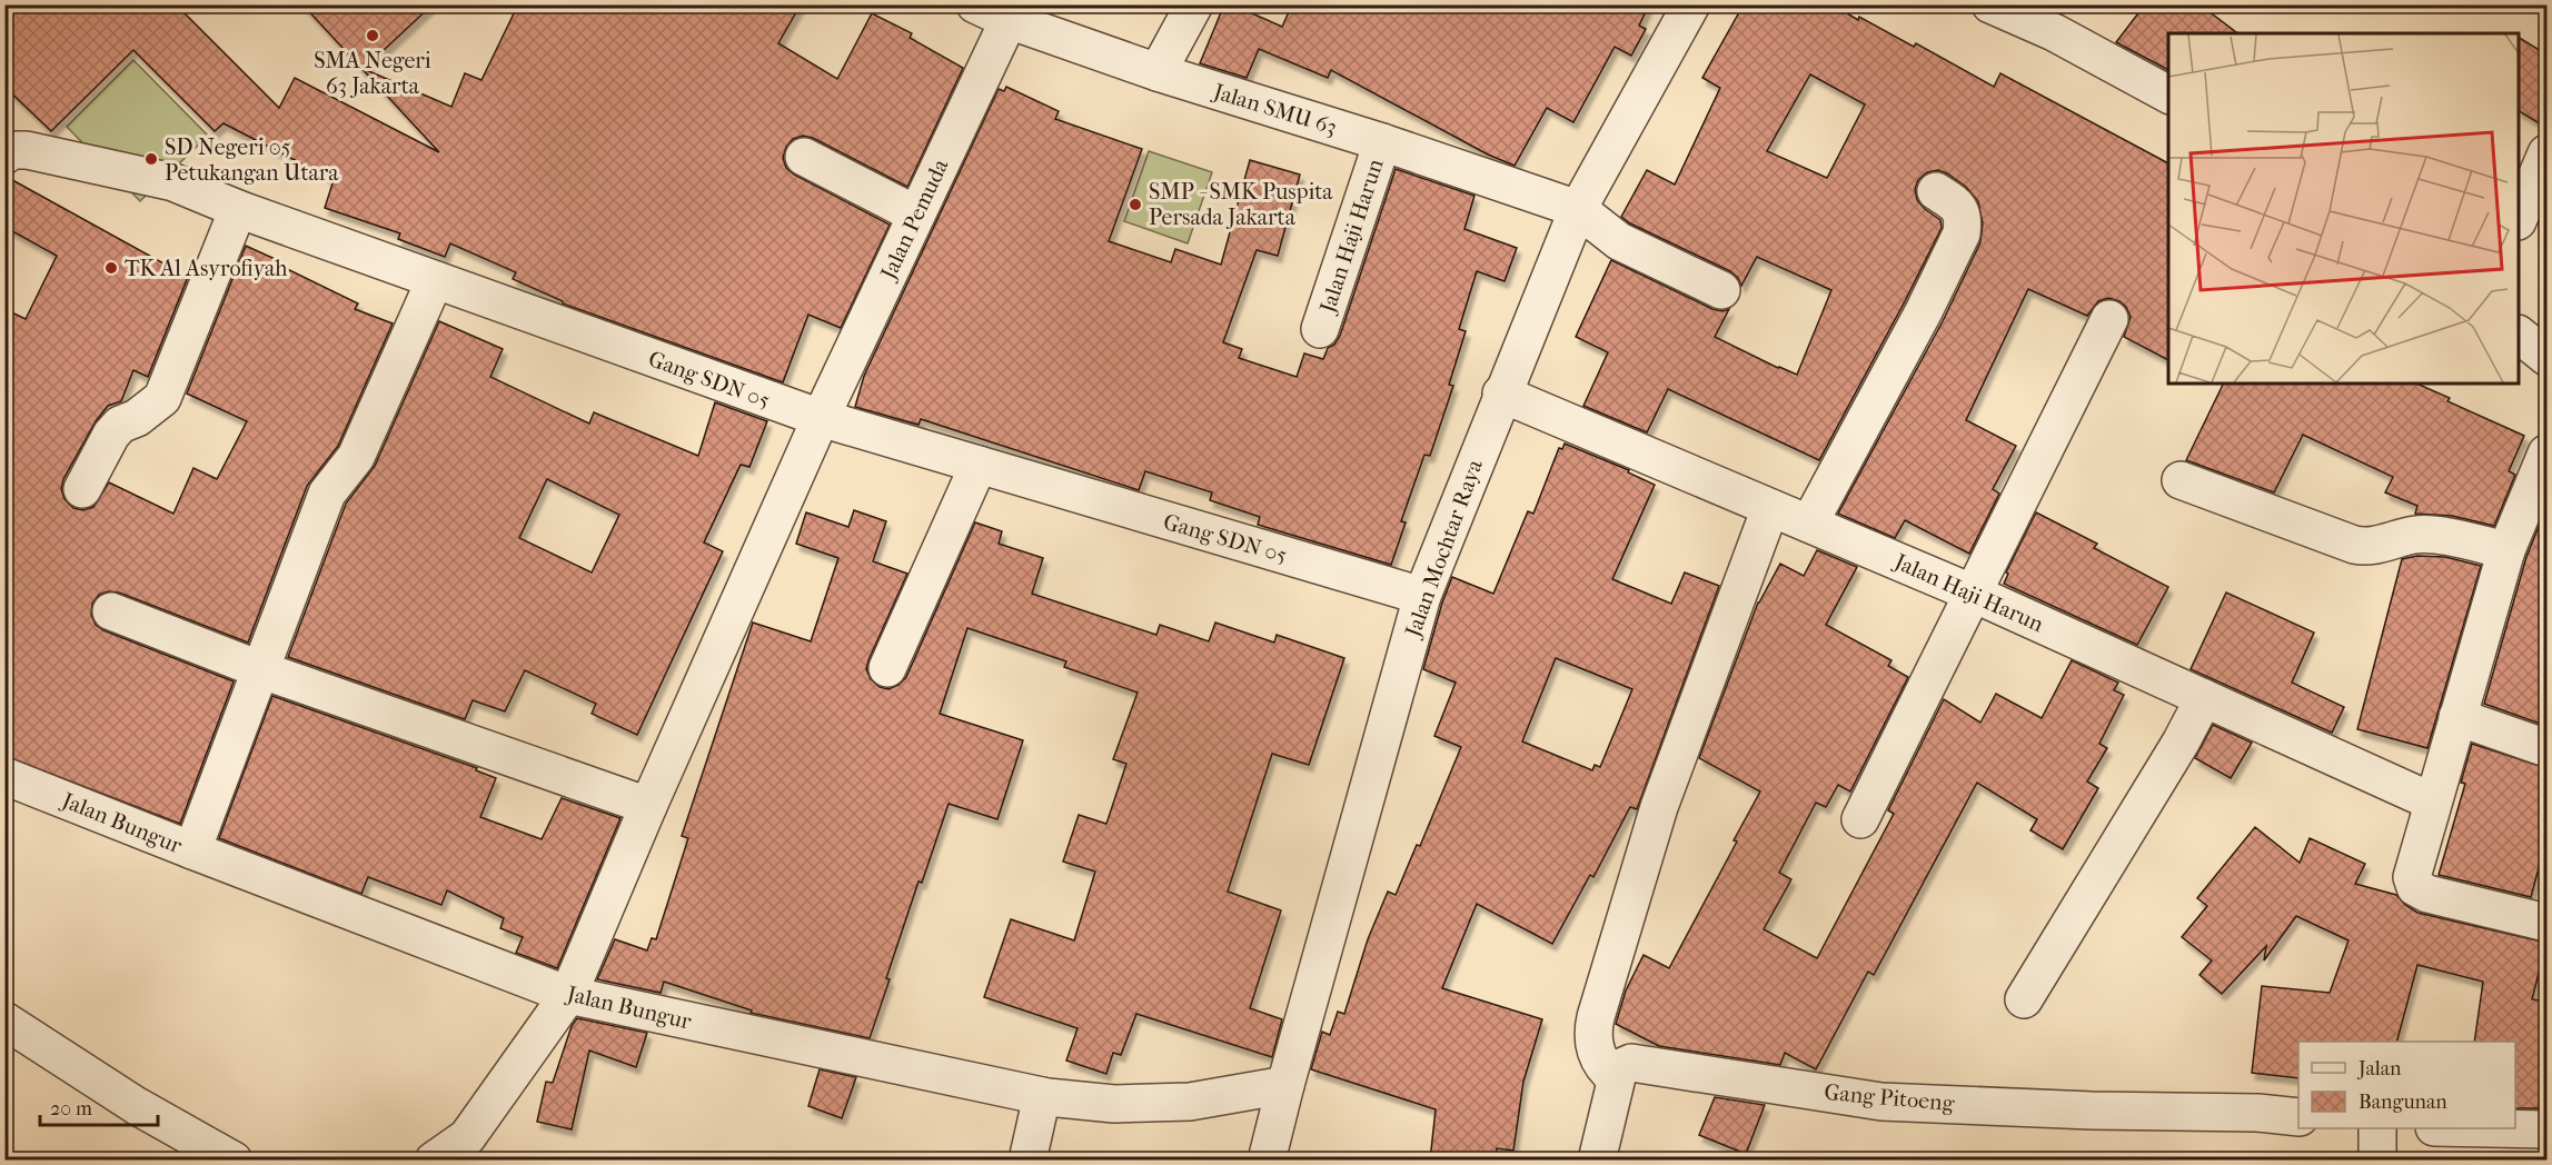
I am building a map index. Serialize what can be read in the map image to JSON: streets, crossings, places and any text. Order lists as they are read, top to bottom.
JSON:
{
  "streets": {
    "street": [
      "Jalan SMU 63",
      "Jalan Pemuda",
      "Jalan Haji Harun",
      "Gang SDN 05",
      "Jalan Mochtar Raya",
      "Jalan Bungur",
      "Gang Pitoeng"
    ]
  },
  "crossings": [
    ["Jalan SMU 63", "Jalan Pemuda"],
    ["Jalan SMU 63", "Jalan Haji Harun"],
    ["Jalan SMU 63", "Jalan Mochtar Raya"],
    ["Jalan Pemuda", "Gang SDN 05"],
    ["Jalan Pemuda", "Jalan Bungur"],
    ["Jalan Haji Harun", "Jalan Mochtar Raya"],
    ["Gang SDN 05", "Jalan Mochtar Raya"],
    ["Jalan Mochtar Raya", "Jalan Bungur"]
  ],
  "places": [
    "SMA Negeri 63 Jakarta",
    "SD Negeri 05 Petukangan Utara",
    "SMP - SMK Puspita Persada Jakarta",
    "TK Al Asyrofiyah"
  ],
  "legend": ["Jalan", "Bangunan"],
  "scale_bar": "20 m"
}
